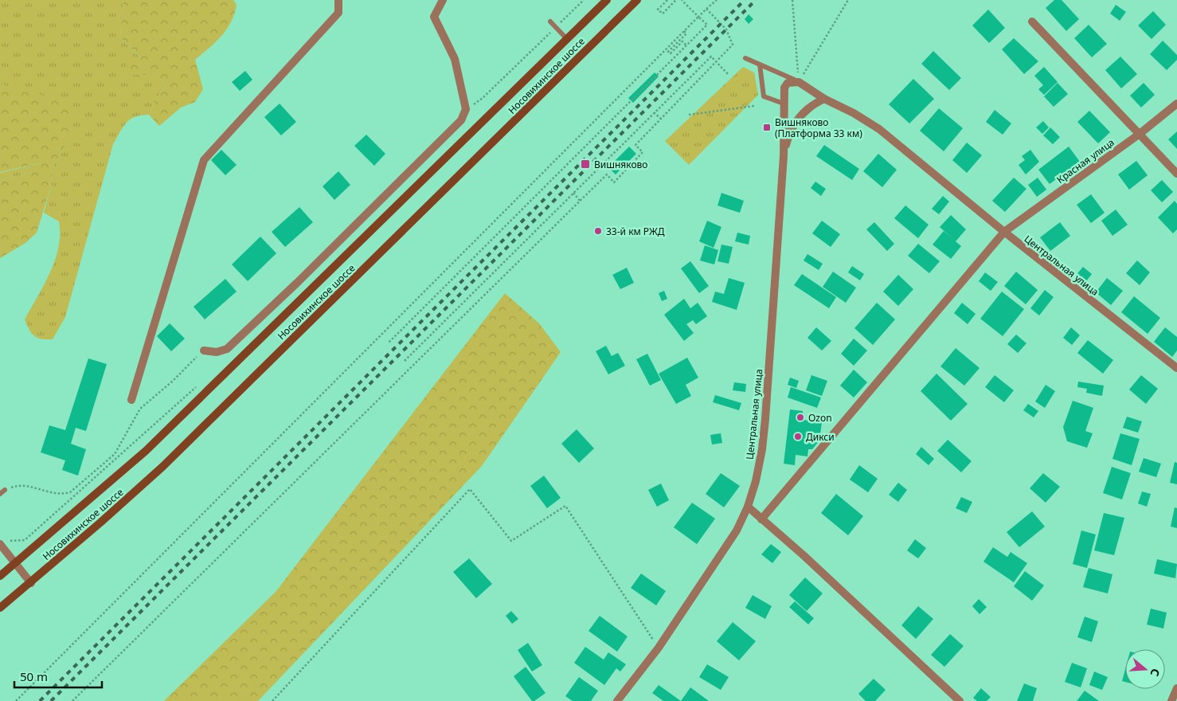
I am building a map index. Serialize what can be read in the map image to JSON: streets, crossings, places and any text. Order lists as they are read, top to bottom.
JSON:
{
  "streets": {
    "main road": ["Носовихинское шоссе"],
    "street": ["Красная улица", "Центральная улица"]
  },
  "crossings": [
    ["Красная улица", "Центральная улица"]
  ],
  "places": {
    "transit": ["Вишняково (Платформа 33 км)", "Вишняково"],
    "other": ["33-й км РЖД", "Ozon", "Дикси"]
  },
  "scale_bar": "50 m",
  "north": "right"
}
